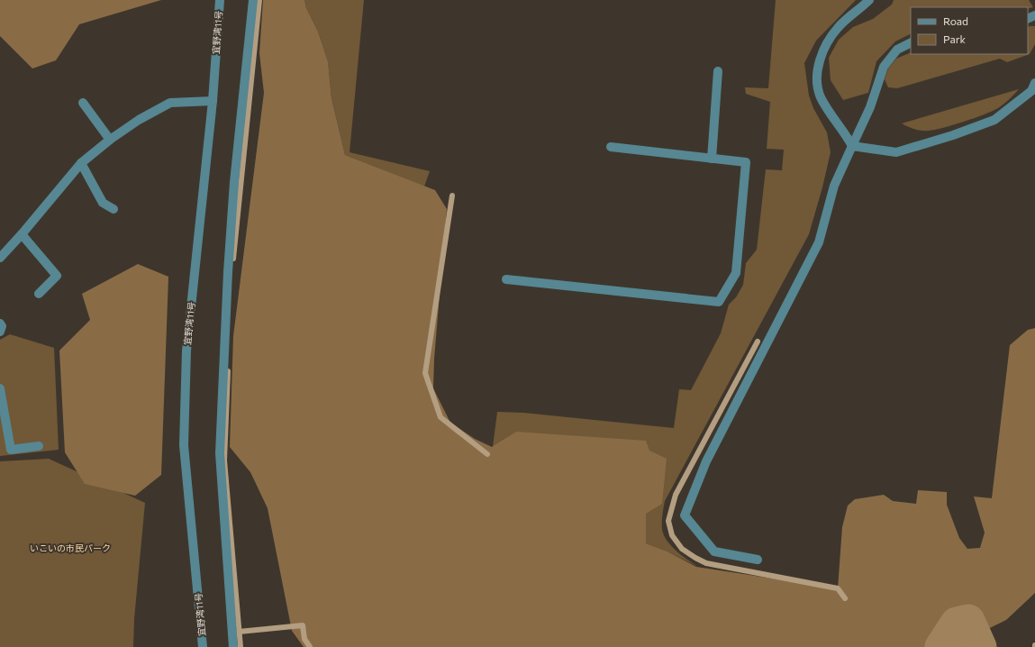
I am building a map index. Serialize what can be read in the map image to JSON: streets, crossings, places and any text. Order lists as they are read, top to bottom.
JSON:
{
  "streets": {
    "street": ["宜野湾11号"]
  },
  "parks": ["いこいの市民パーク"],
  "legend": ["Road", "Park"]
}
